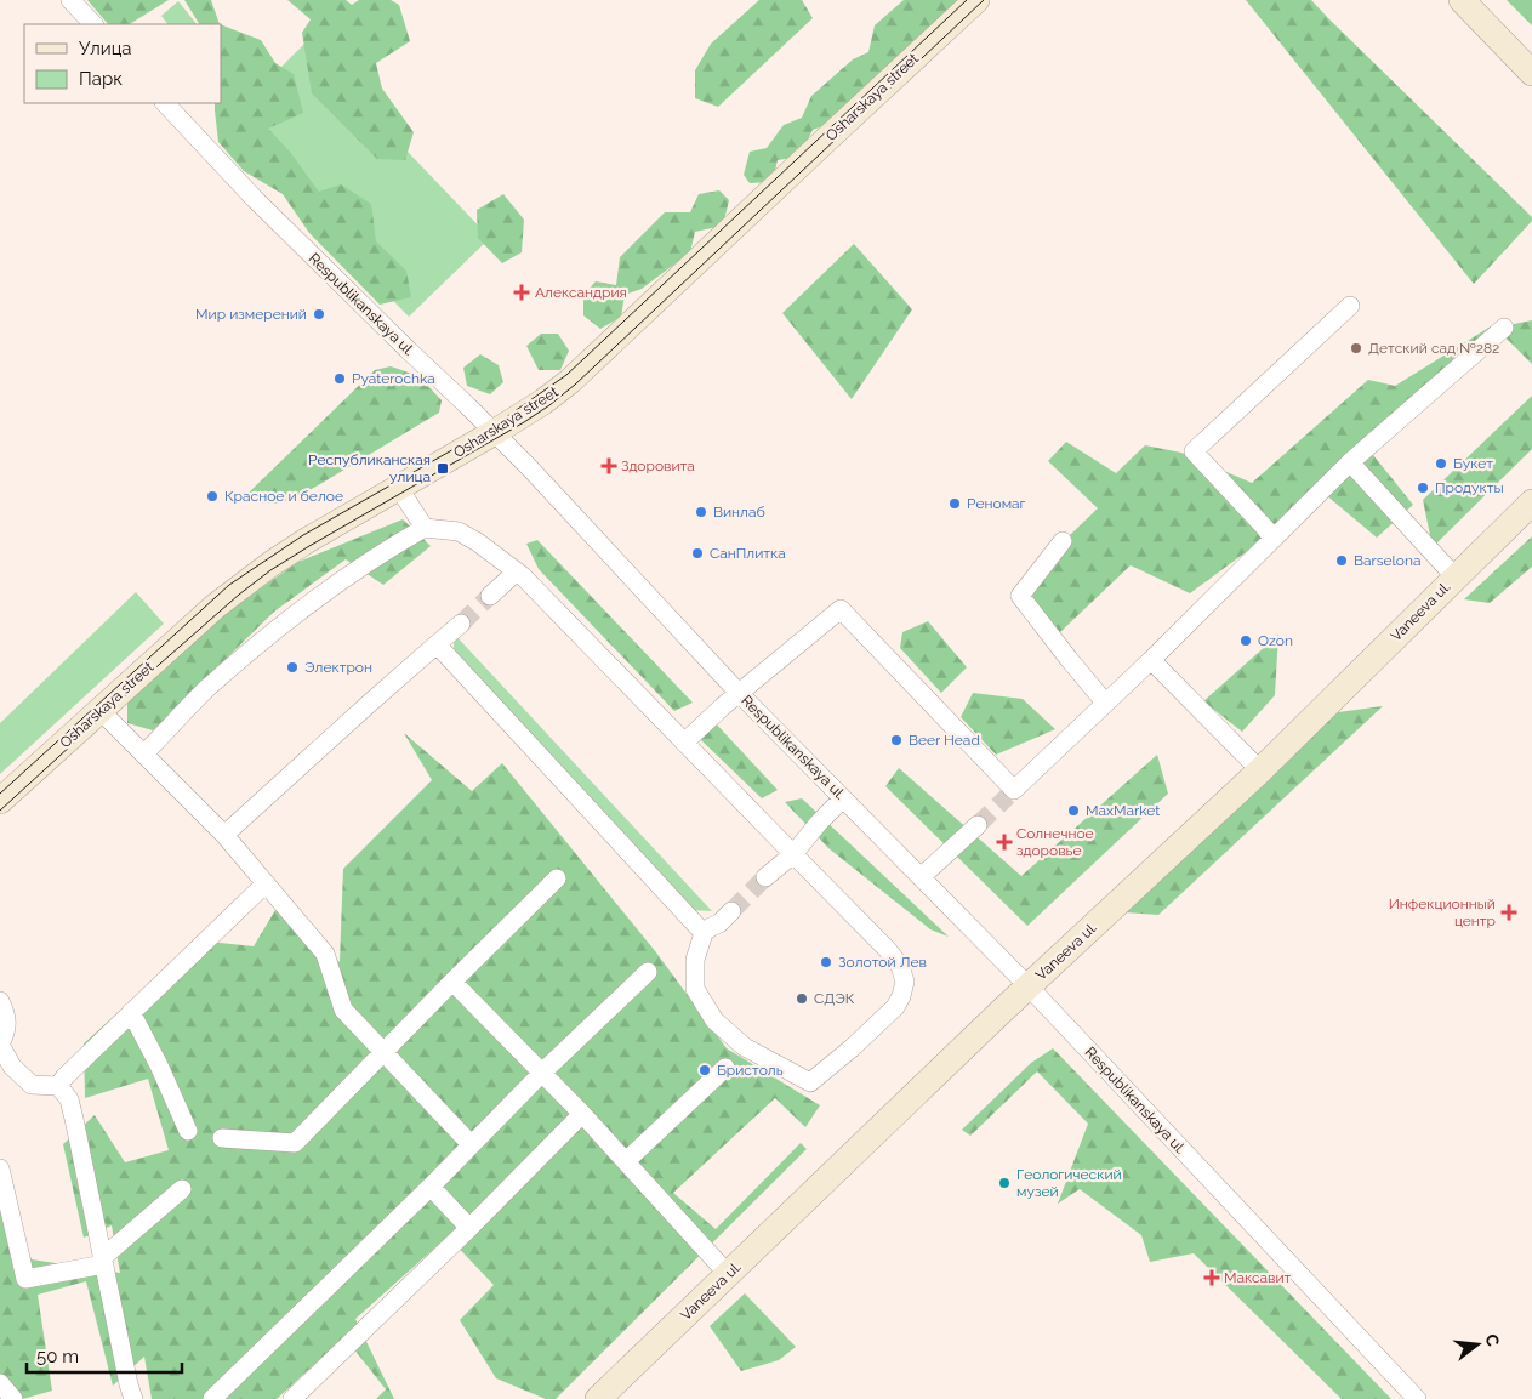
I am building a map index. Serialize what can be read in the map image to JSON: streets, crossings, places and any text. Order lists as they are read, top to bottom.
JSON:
{
  "streets": {
    "street": ["Osharskaya street", "Respublikanskaya ul.", "Vaneeva ul."]
  },
  "crossings": [
    ["Osharskaya street", "Respublikanskaya ul."],
    ["Respublikanskaya ul.", "Vaneeva ul."]
  ],
  "places": {
    "health": [
      "Александрия",
      "Здоровита",
      "Солнечное здоровье",
      "Инфекционный центр",
      "Максавит"
    ],
    "other": [
      "Мир измерений",
      "Детский сад №282",
      "Pyaterochka",
      "Букет",
      "Продукты",
      "Красное и белое",
      "Реномаг",
      "Винлаб",
      "СанПлитка",
      "Barselona",
      "Ozon",
      "Электрон",
      "Beer Head",
      "MaxMarket",
      "Золотой Лев",
      "СДЭК",
      "Бристоль",
      "Геологический музей"
    ],
    "transit": ["Республиканская улица"]
  },
  "legend": ["Улица", "Парк"],
  "scale_bar": "50 m",
  "north": "right"
}
